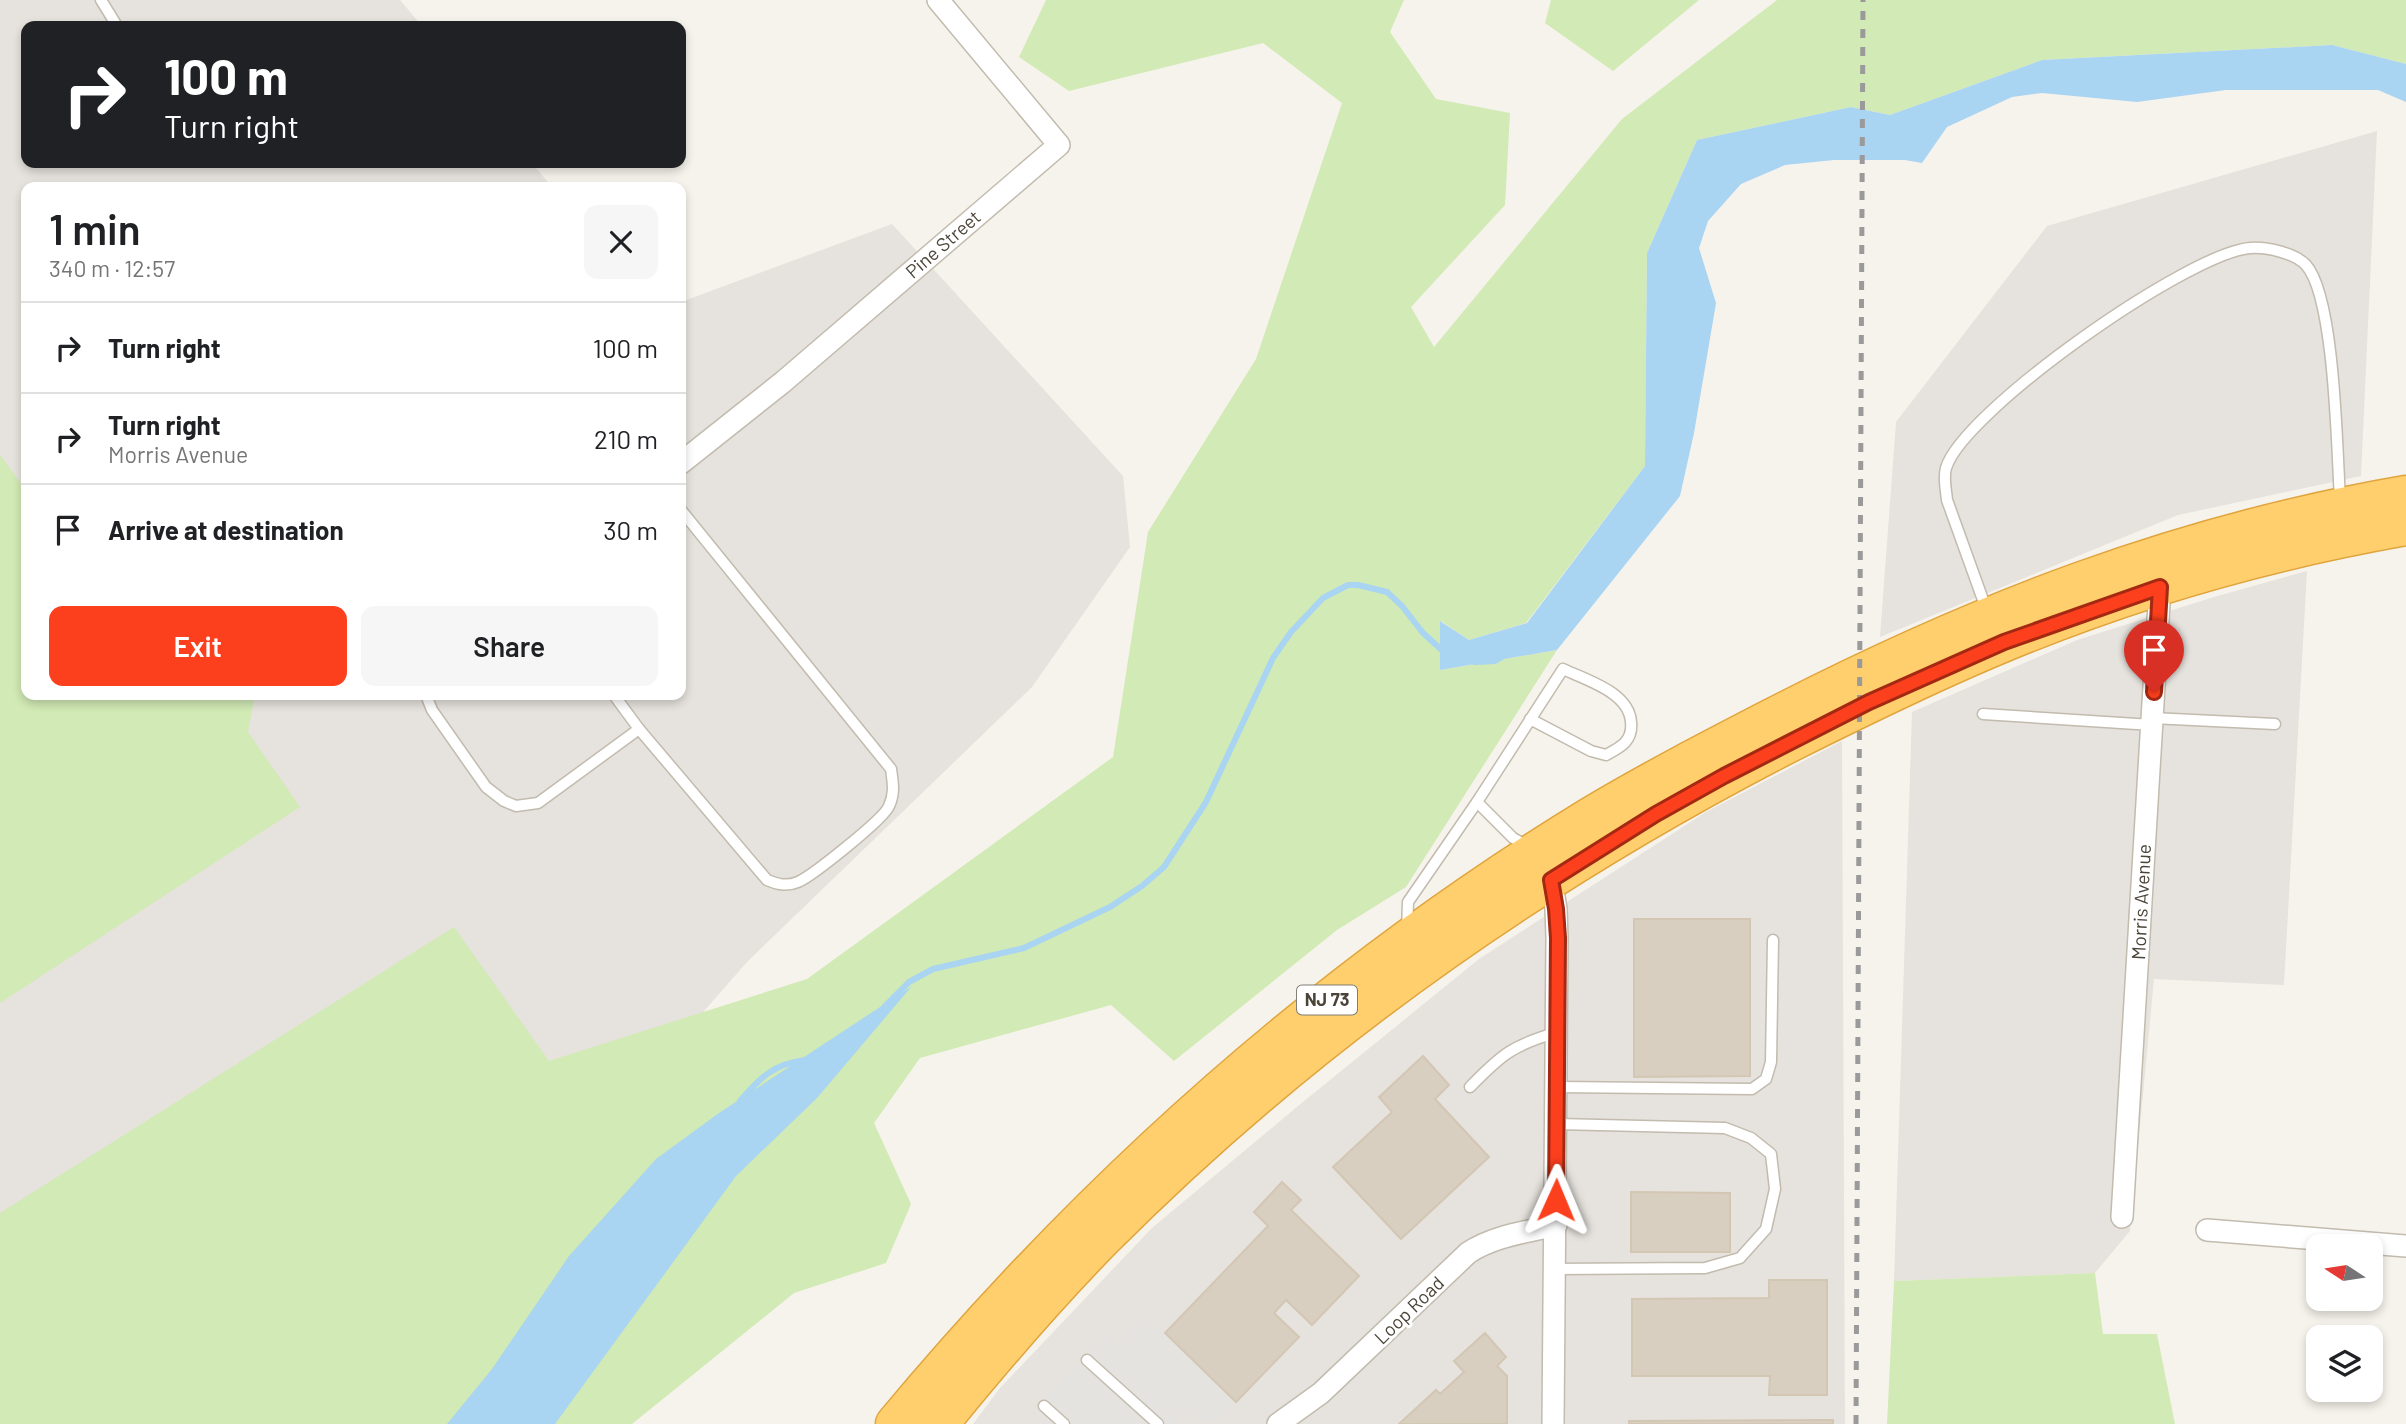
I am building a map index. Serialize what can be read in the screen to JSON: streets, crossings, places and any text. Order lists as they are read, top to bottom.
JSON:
{
  "streets": {
    "highway": ["NJ 73"],
    "street": ["Pine Street", "Morris Avenue", "Loop Road"]
  },
  "crossings": [
    ["Morris Avenue", "NJ 73"]
  ],
  "north": "left",
  "page": {
    "turn": ["100 m", "Turn right"],
    "heading": ["1 min", "340 m · 12:57"],
    "list": [
      {
        "name": "Turn right",
        "value": "100 m"
      },
      {
        "name": "Turn right",
        "note": "Morris Avenue",
        "value": "210 m"
      },
      {
        "name": "Arrive at destination",
        "value": "30 m"
      }
    ],
    "buttons": ["Exit", "Share"]
  }
}
